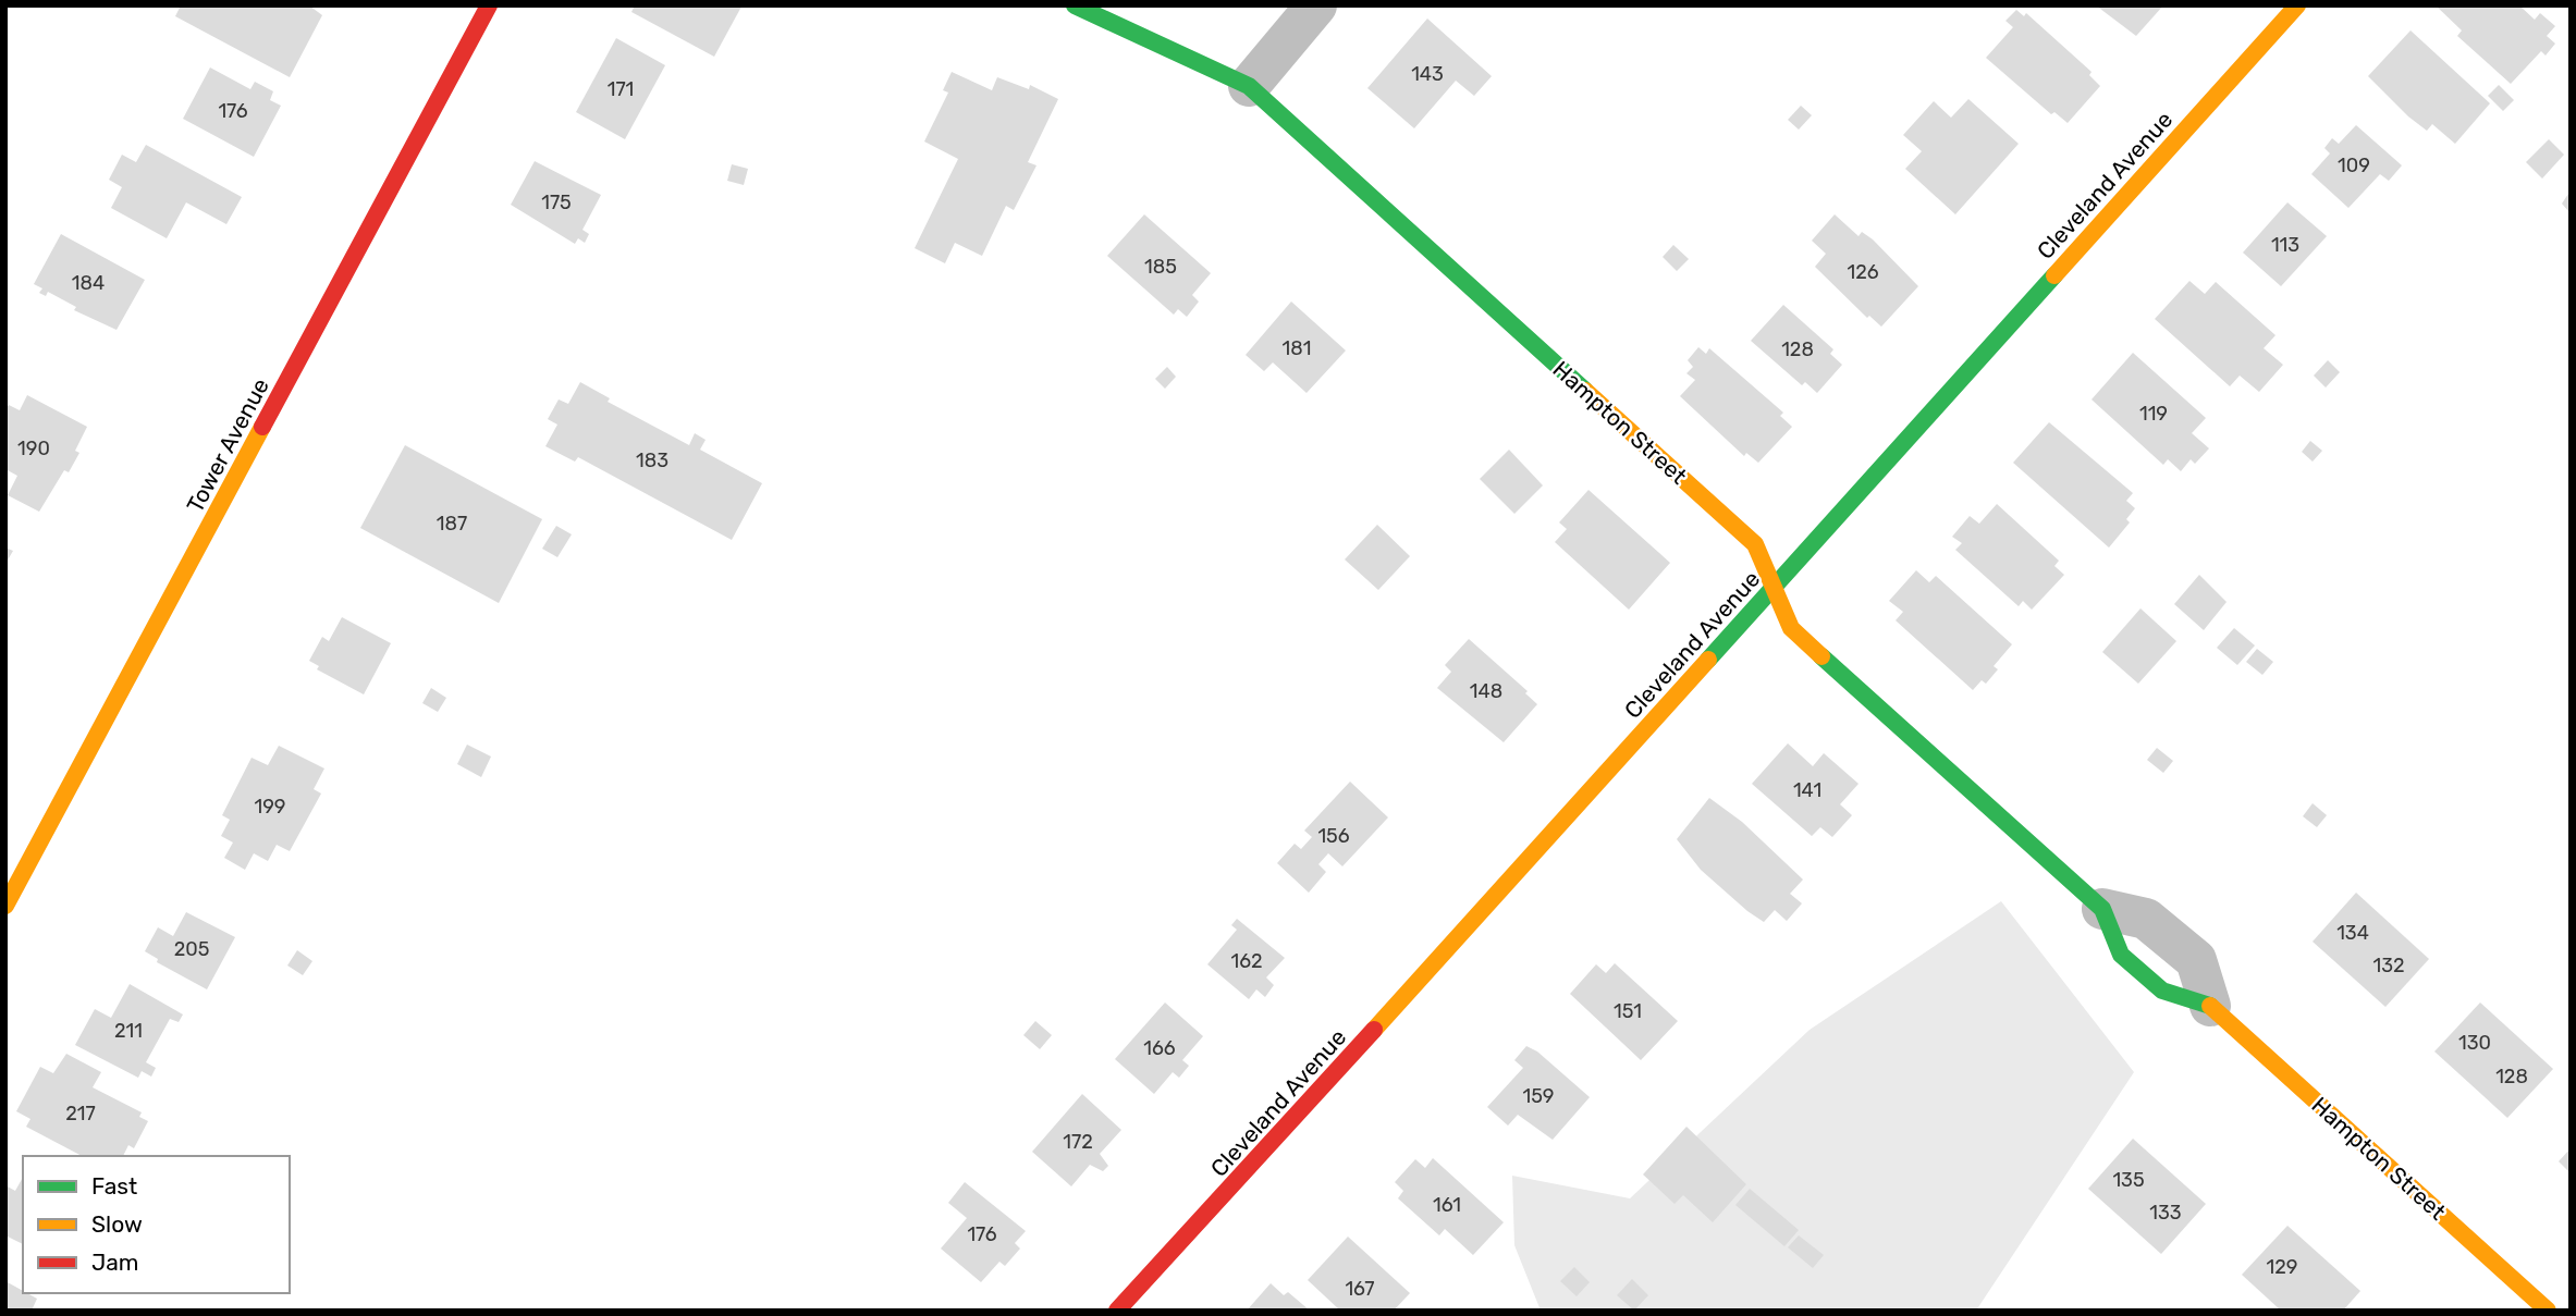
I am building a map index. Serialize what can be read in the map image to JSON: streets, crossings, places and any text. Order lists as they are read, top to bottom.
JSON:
{
  "streets": {
    "street": ["Cleveland Avenue", "Hampton Street", "Tower Avenue"]
  },
  "crossings": [
    ["Cleveland Avenue", "Hampton Street"]
  ],
  "house_numbers": [
    "143",
    "171",
    "176",
    "109",
    "175",
    "113",
    "185",
    "126",
    "184",
    "181",
    "128",
    "119",
    "190",
    "183",
    "187",
    "148",
    "141",
    "199",
    "156",
    "134",
    "205",
    "162",
    "132",
    "151",
    "211",
    "130",
    "166",
    "128",
    "159",
    "217",
    "172",
    "135",
    "161",
    "133",
    "176",
    "129",
    "167"
  ],
  "legend": ["Fast", "Slow", "Jam"]
}
